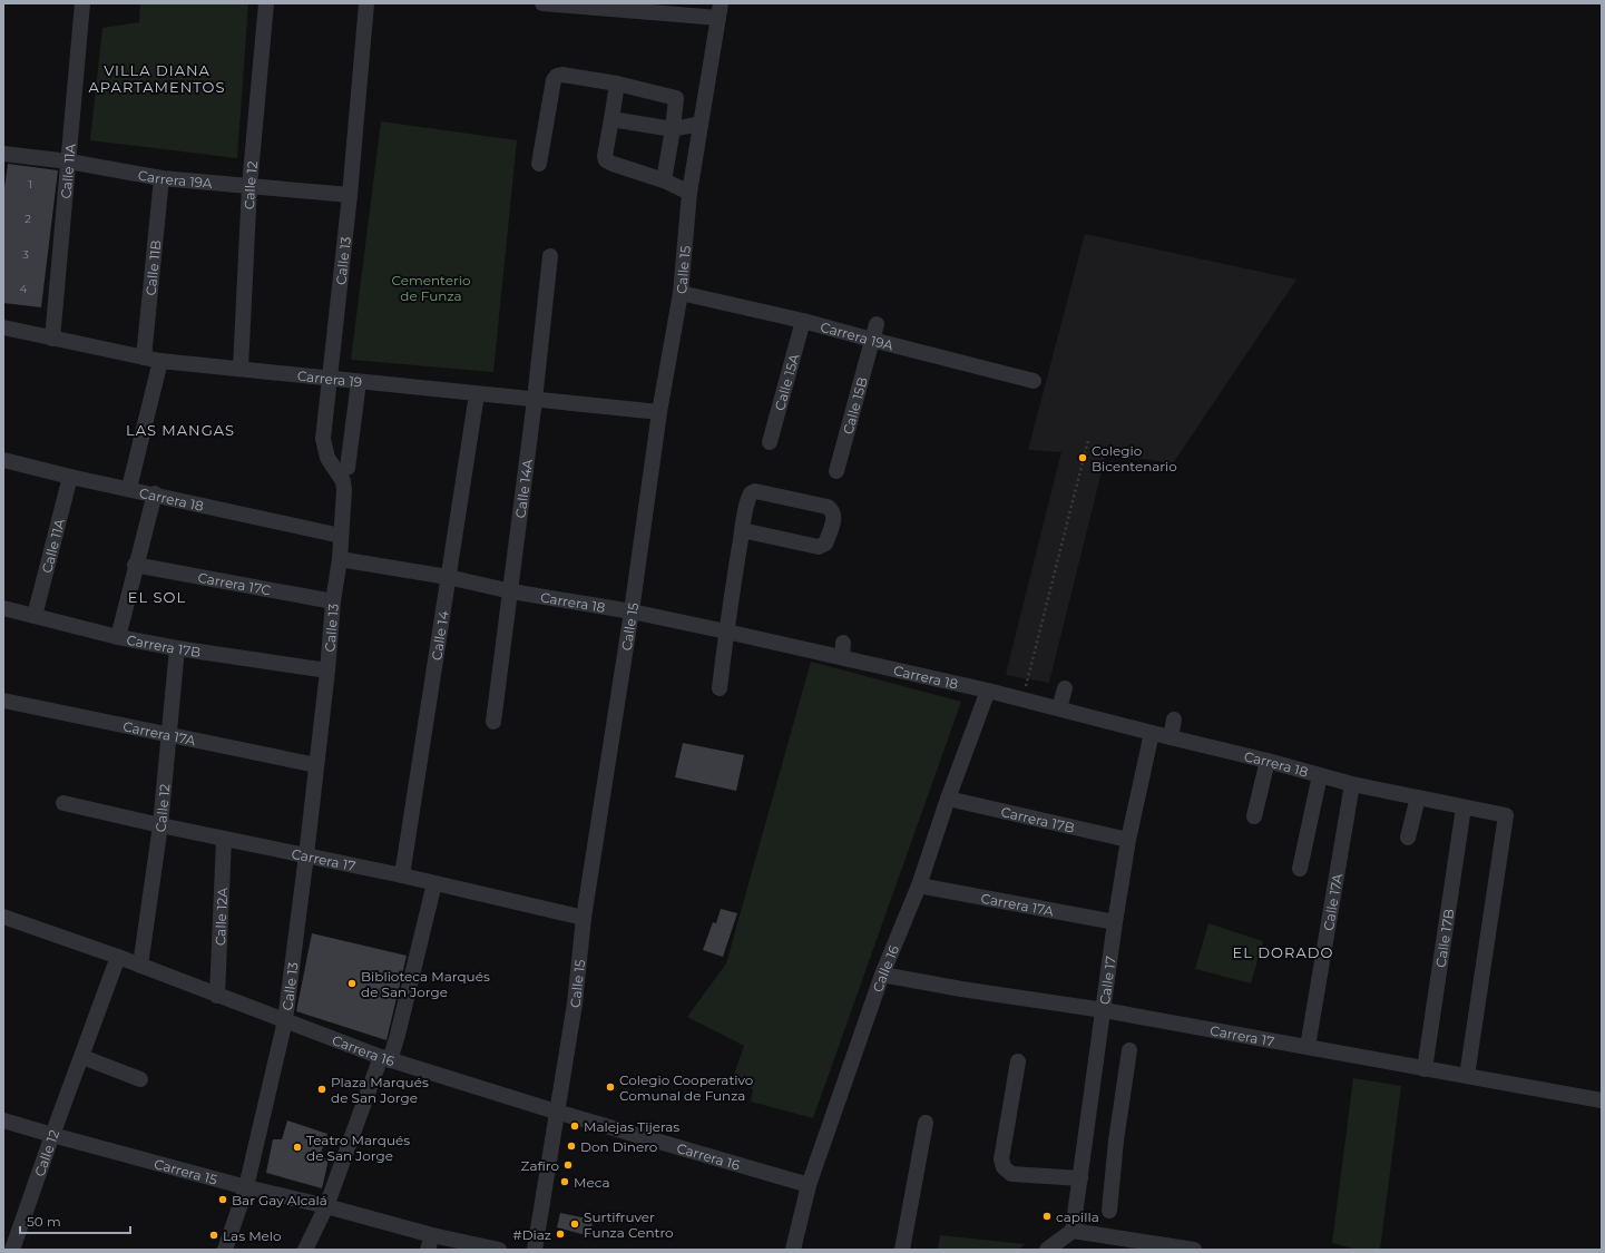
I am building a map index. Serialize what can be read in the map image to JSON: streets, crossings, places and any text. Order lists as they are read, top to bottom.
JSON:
{
  "streets": {
    "street": [
      "Calle 11A",
      "Carrera 19A",
      "Calle 12",
      "Calle 13",
      "Calle 11B",
      "Calle 15",
      "Carrera 19",
      "Calle 15A",
      "Calle 15B",
      "Calle 14A",
      "Carrera 18",
      "Carrera 17C",
      "Calle 14",
      "Carrera 17B",
      "Carrera 17A",
      "Carrera 17",
      "Calle 17A",
      "Calle 12A",
      "Calle 17B",
      "Calle 16",
      "Calle 17",
      "Carrera 16",
      "Carrera 15"
    ]
  },
  "crossings": [
    ["Calle 11A", "Carrera 19A"],
    ["Calle 11A", "Carrera 19"],
    ["Calle 11A", "Carrera 18"],
    ["Calle 11A", "Carrera 17B"],
    ["Carrera 19A", "Calle 12"],
    ["Carrera 19A", "Calle 13"],
    ["Carrera 19A", "Calle 11B"],
    ["Carrera 19A", "Calle 15"],
    ["Carrera 19A", "Calle 15A"],
    ["Carrera 19A", "Calle 15B"],
    ["Calle 12", "Carrera 19"],
    ["Calle 12", "Carrera 17B"],
    ["Calle 12", "Carrera 17A"],
    ["Calle 12", "Carrera 17"],
    ["Calle 12", "Carrera 16"],
    ["Calle 12", "Carrera 15"],
    ["Calle 13", "Carrera 19"],
    ["Calle 13", "Carrera 18"],
    ["Calle 13", "Carrera 17C"],
    ["Calle 13", "Carrera 17B"],
    ["Calle 13", "Carrera 17A"],
    ["Calle 13", "Carrera 17"],
    ["Calle 13", "Carrera 16"],
    ["Calle 13", "Carrera 15"],
    ["Calle 11B", "Carrera 19"],
    ["Calle 15", "Carrera 19"],
    ["Calle 15", "Carrera 18"],
    ["Calle 15", "Carrera 17"],
    ["Calle 15", "Carrera 16"],
    ["Carrera 19", "Calle 14A"],
    ["Carrera 19", "Calle 14"],
    ["Calle 14A", "Carrera 18"],
    ["Carrera 18", "Calle 14"],
    ["Carrera 18", "Carrera 17"],
    ["Carrera 18", "Calle 17A"],
    ["Carrera 18", "Calle 17B"],
    ["Carrera 18", "Calle 16"],
    ["Carrera 18", "Calle 17"],
    ["Calle 14", "Carrera 17"],
    ["Carrera 17B", "Calle 16"],
    ["Carrera 17B", "Calle 17"],
    ["Carrera 17A", "Calle 16"],
    ["Carrera 17A", "Calle 17"],
    ["Carrera 17", "Calle 17A"],
    ["Carrera 17", "Calle 12A"],
    ["Carrera 17", "Calle 17B"],
    ["Carrera 17", "Calle 16"],
    ["Carrera 17", "Calle 17"],
    ["Calle 12A", "Carrera 16"],
    ["Calle 16", "Carrera 16"]
  ],
  "districts": [
    "VILLA DIANA APARTAMENTOS",
    "LAS MANGAS",
    "EL SOL",
    "EL DORADO"
  ],
  "parks": ["Cementerio de Funza"],
  "places": [
    "Colegio Bicentenario",
    "Biblioteca Marqués de San Jorge",
    "Colegio Cooperativo Comunal de Funza",
    "Plaza Marqués de San Jorge",
    "Malejas Tijeras",
    "Don Dinero",
    "Teatro Marqués de San Jorge",
    "Zafiro",
    "Meca",
    "Bar Gay Alcalá",
    "capilla",
    "Surtifruver Funza Centro",
    "#Diaz",
    "Las Melo"
  ],
  "house_numbers": [
    "1",
    "2",
    "3",
    "4"
  ],
  "scale_bar": "50 m"
}
